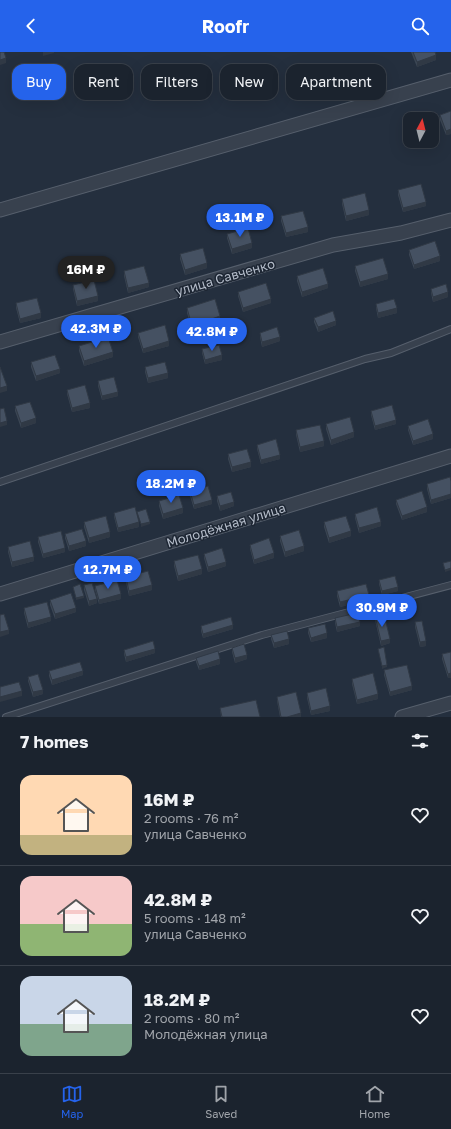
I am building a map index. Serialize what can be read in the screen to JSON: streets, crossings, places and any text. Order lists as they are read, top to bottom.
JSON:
{
  "streets": {
    "street": ["улица Савченко", "Молодёжная улица"]
  },
  "north": "top",
  "page": {
    "header": "Roofr",
    "chip": [
      "Buy",
      "Rent",
      "Filters",
      "New",
      "Apartment"
    ],
    "price": [
      "13.1M ₽",
      "16M ₽",
      "42.3M ₽",
      "42.8M ₽",
      "18.2M ₽",
      "12.7M ₽",
      "30.9M ₽"
    ],
    "heading": "7 homes",
    "list": [
      {
        "name": "16M ₽",
        "note": "2 rooms · 76 m² · улица Савченко"
      },
      {
        "name": "42.8M ₽",
        "note": "5 rooms · 148 m² · улица Савченко"
      },
      {
        "name": "18.2M ₽",
        "note": "2 rooms · 80 m² · Молодёжная улица"
      }
    ],
    "tabs": ["Map", "Saved", "Home"]
  }
}
